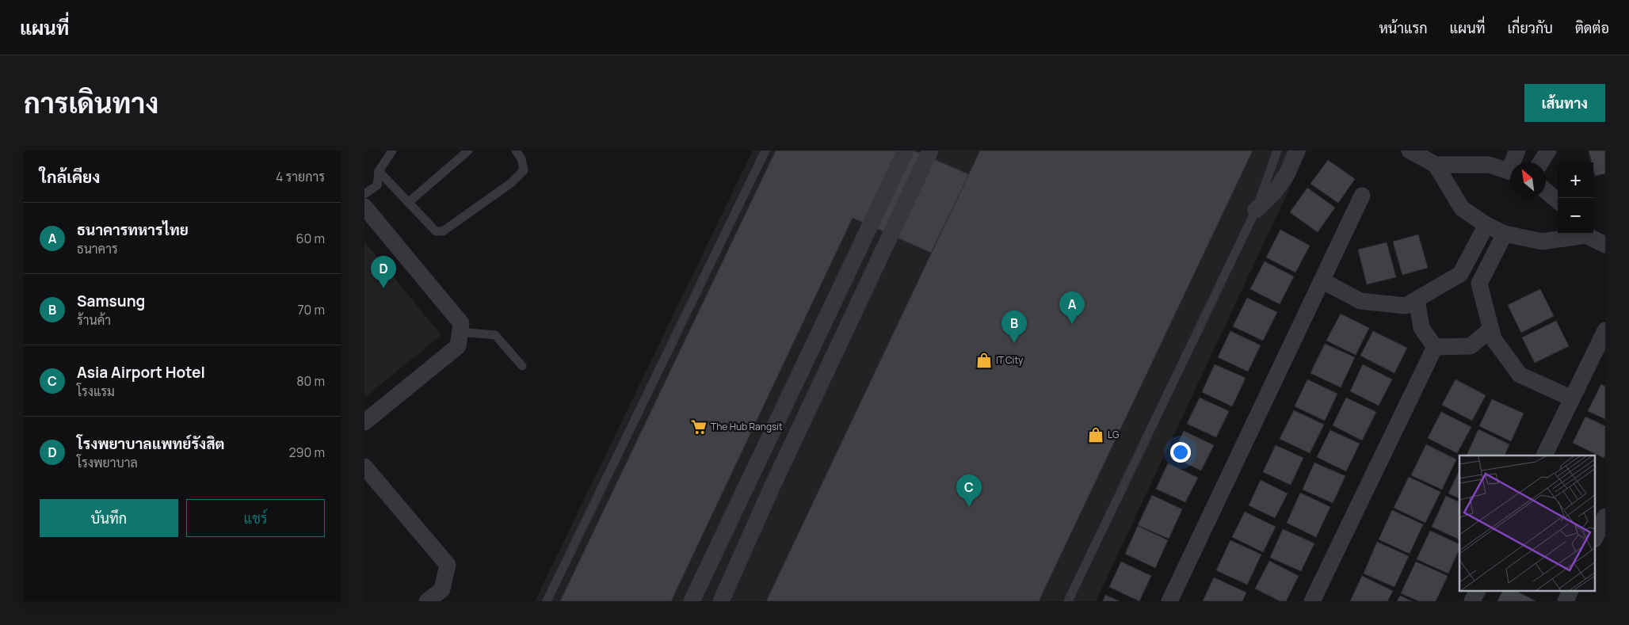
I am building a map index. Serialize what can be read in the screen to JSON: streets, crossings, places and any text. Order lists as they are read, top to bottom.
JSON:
{
  "places": {
    "shop": ["IT City", "LG"],
    "supermarket": ["The Hub Rangsit"]
  },
  "north": "top left",
  "page": {
    "header": "แผนที่",
    "nav": [
      "หน้าแรก",
      "แผนที่",
      "เกี่ยวกับ",
      "ติดต่อ"
    ],
    "title": "การเดินทาง",
    "buttons": [
      "เส้นทาง",
      ["บันทึก", "แชร์"]
    ],
    "heading": ["ใกล้เคียง", "4 รายการ"],
    "map_buttons": ["+", "−"],
    "list": [
      {
        "mark": "A",
        "name": "ธนาคารทหารไทย",
        "note": "ธนาคาร",
        "value": "60 m"
      },
      {
        "mark": "B",
        "name": "Samsung",
        "note": "ร้านค้า",
        "value": "70 m"
      },
      {
        "mark": "C",
        "name": "Asia Airport Hotel",
        "note": "โรงแรม",
        "value": "80 m"
      },
      {
        "mark": "D",
        "name": "โรงพยาบาลแพทย์รังสิต",
        "note": "โรงพยาบาล",
        "value": "290 m"
      }
    ],
    "pins": [
      "D",
      "A",
      "B",
      "C"
    ]
  }
}
